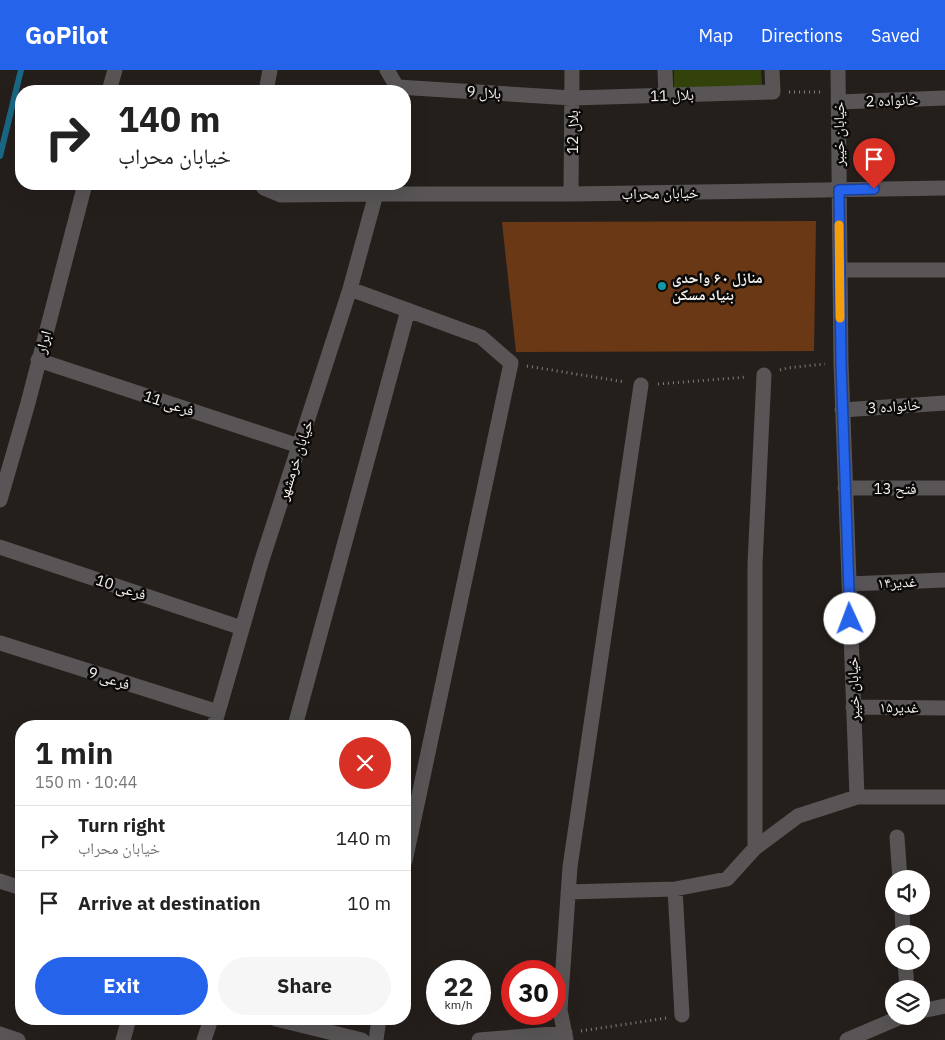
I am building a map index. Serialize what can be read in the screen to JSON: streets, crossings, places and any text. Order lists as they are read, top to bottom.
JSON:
{
  "streets": {
    "street": [
      "بلال 9",
      "بلال 11",
      "خانواده 2",
      "بلال 12",
      "خیابان خیبر",
      "خیابان محراب",
      "ابرار",
      "فرعی 11",
      "خانواده 3",
      "خیابان خرمشهر",
      "فتح 13",
      "غدیر۱۴",
      "فرعی 10",
      "فرعی 9",
      "غدیر۱۵"
    ]
  },
  "crossings": [
    ["بلال 9", "بلال 11"],
    ["بلال 9", "بلال 12"],
    ["بلال 11", "بلال 12"],
    ["خانواده 2", "خیابان خیبر"],
    ["بلال 12", "خیابان محراب"],
    ["خیابان خیبر", "خیابان محراب"],
    ["خیابان خیبر", "خانواده 3"],
    ["خیابان خیبر", "فتح 13"],
    ["خیابان خیبر", "غدیر۱۴"],
    ["خیابان خیبر", "غدیر۱۵"],
    ["خیابان محراب", "خیابان خرمشهر"],
    ["ابرار", "فرعی 11"],
    ["فرعی 11", "خیابان خرمشهر"],
    ["خیابان خرمشهر", "فرعی 10"],
    ["خیابان خرمشهر", "فرعی 9"]
  ],
  "places": ["منازل ۶۰ واحدی بنیاد مسکن"],
  "page": {
    "header": "GoPilot",
    "nav": ["Map", "Directions", "Saved"],
    "turn": ["140 m", "خیابان محراب"],
    "heading": ["1 min", "150 m · 10:44"],
    "list": [
      {
        "name": "Turn right",
        "note": "خیابان محراب",
        "value": "140 m"
      },
      {
        "name": "Arrive at destination",
        "value": "10 m"
      }
    ],
    "buttons": ["Exit", "Share"],
    "speed": "22 km/h",
    "limit": "30"
  }
}
